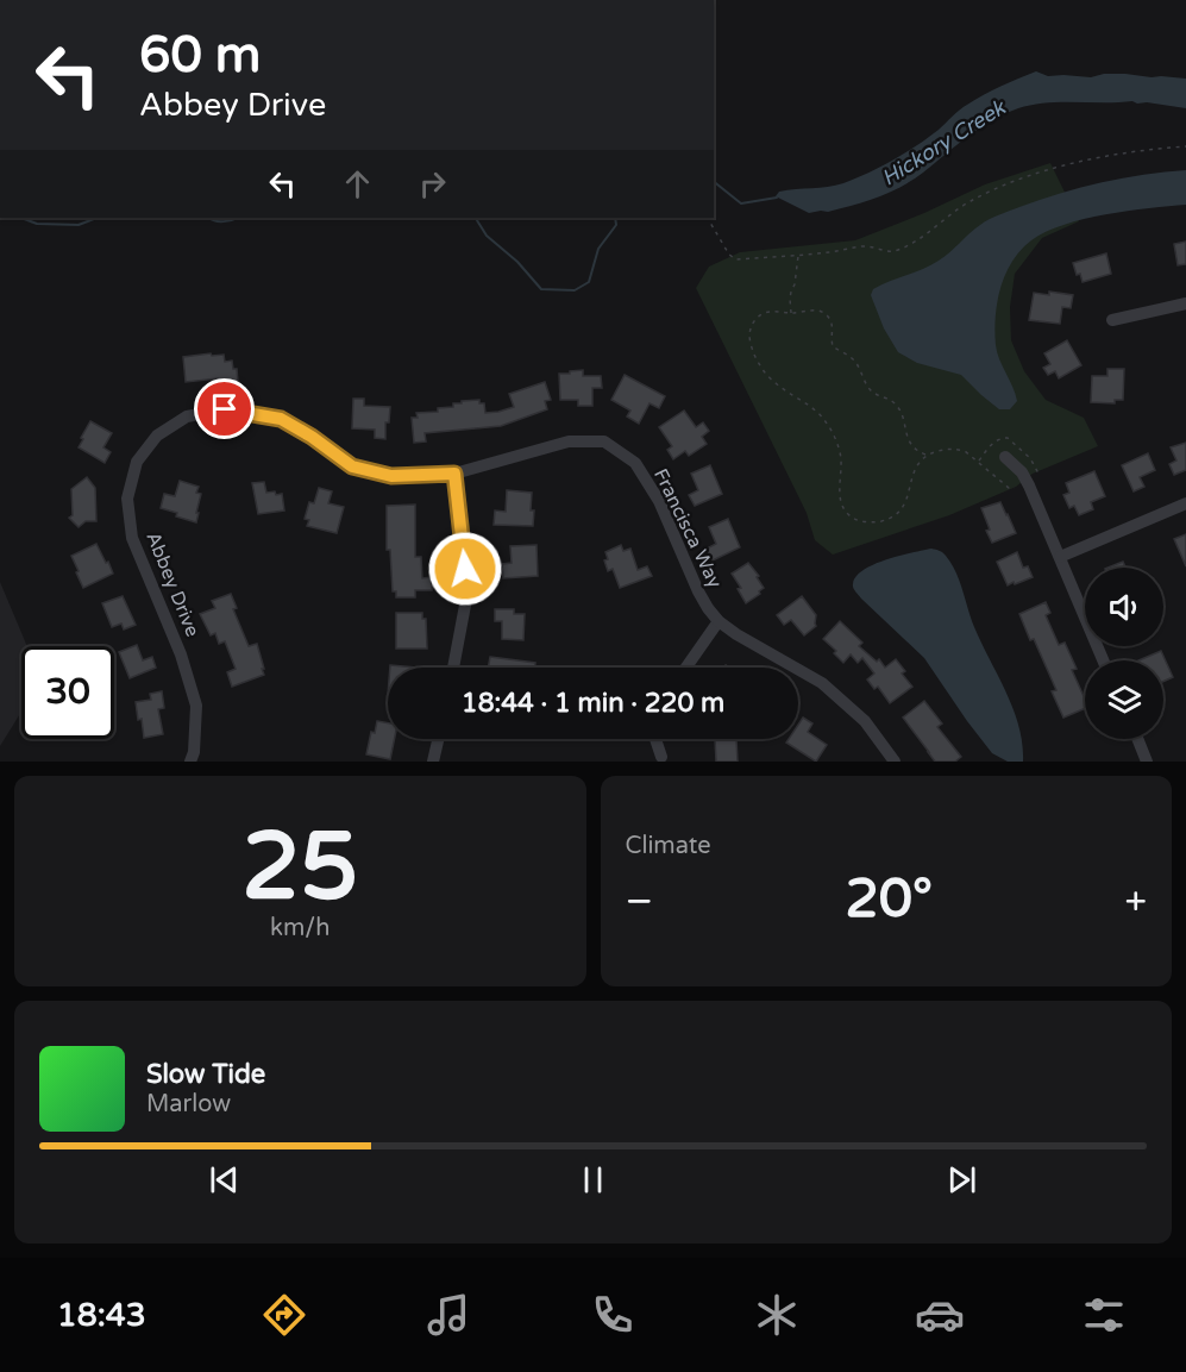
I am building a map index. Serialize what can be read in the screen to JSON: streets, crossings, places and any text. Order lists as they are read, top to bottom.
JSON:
{
  "streets": {
    "street": ["Francisca Way", "Abbey Drive"]
  },
  "crossings": [
    ["Francisca Way", "Abbey Drive"]
  ],
  "water": ["Hickory Creek"],
  "page": {
    "turn": ["60 m", "Abbey Drive"],
    "limit": "30",
    "trip": "18:44 · 1 min · 220 m",
    "tile": [
      ["25", "km/h"],
      "Climate"
    ],
    "heat": ["−", "20°", "+"],
    "song": ["Slow Tide", "Marlow"],
    "tabs": "18:43"
  }
}
